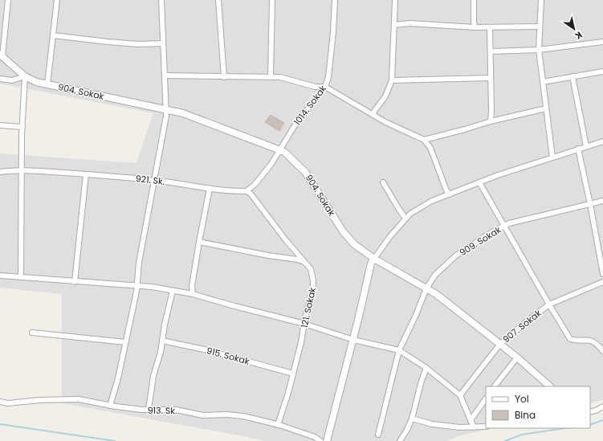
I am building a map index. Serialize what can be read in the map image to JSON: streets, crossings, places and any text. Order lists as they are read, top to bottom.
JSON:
{
  "streets": {
    "street": [
      "904. Sokak",
      "1014. Sokak",
      "921. Sk.",
      "909. Sokak",
      "121. Sokak",
      "907. Sokak",
      "915. Sokak",
      "913. Sk."
    ]
  },
  "crossings": [
    ["904. Sokak", "1014. Sokak"],
    ["904. Sokak", "909. Sokak"],
    ["904. Sokak", "907. Sokak"],
    ["921. Sk.", "121. Sokak"],
    ["121. Sokak", "915. Sokak"],
    ["121. Sokak", "913. Sk."]
  ],
  "legend": ["Yol", "Bina"],
  "north": "bottom right"
}
